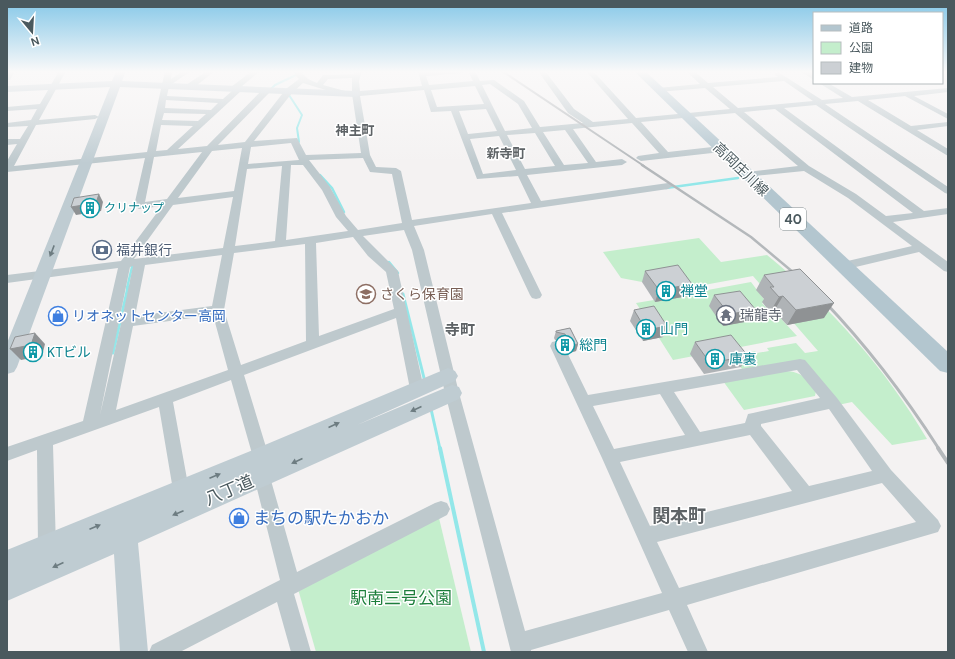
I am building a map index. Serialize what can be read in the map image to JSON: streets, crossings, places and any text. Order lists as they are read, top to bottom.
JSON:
{
  "streets": {
    "main road": ["高岡庄川線", "40"],
    "street": ["八丁道"]
  },
  "districts": [
    "神主町",
    "新寺町",
    "寺町",
    "関本町"
  ],
  "parks": ["駅南三号公園"],
  "places": {
    "building": [
      "クリナップ",
      "禅堂",
      "山門",
      "総門",
      "KTビル",
      "庫裏"
    ],
    "bank": ["福井銀行"],
    "school or university": ["さくら保育園"],
    "temple": ["瑞龍寺"],
    "shop": ["リオネットセンター高岡", "まちの駅たかおか"]
  },
  "legend": ["道路", "公園", "建物"],
  "north": "bottom"
}
